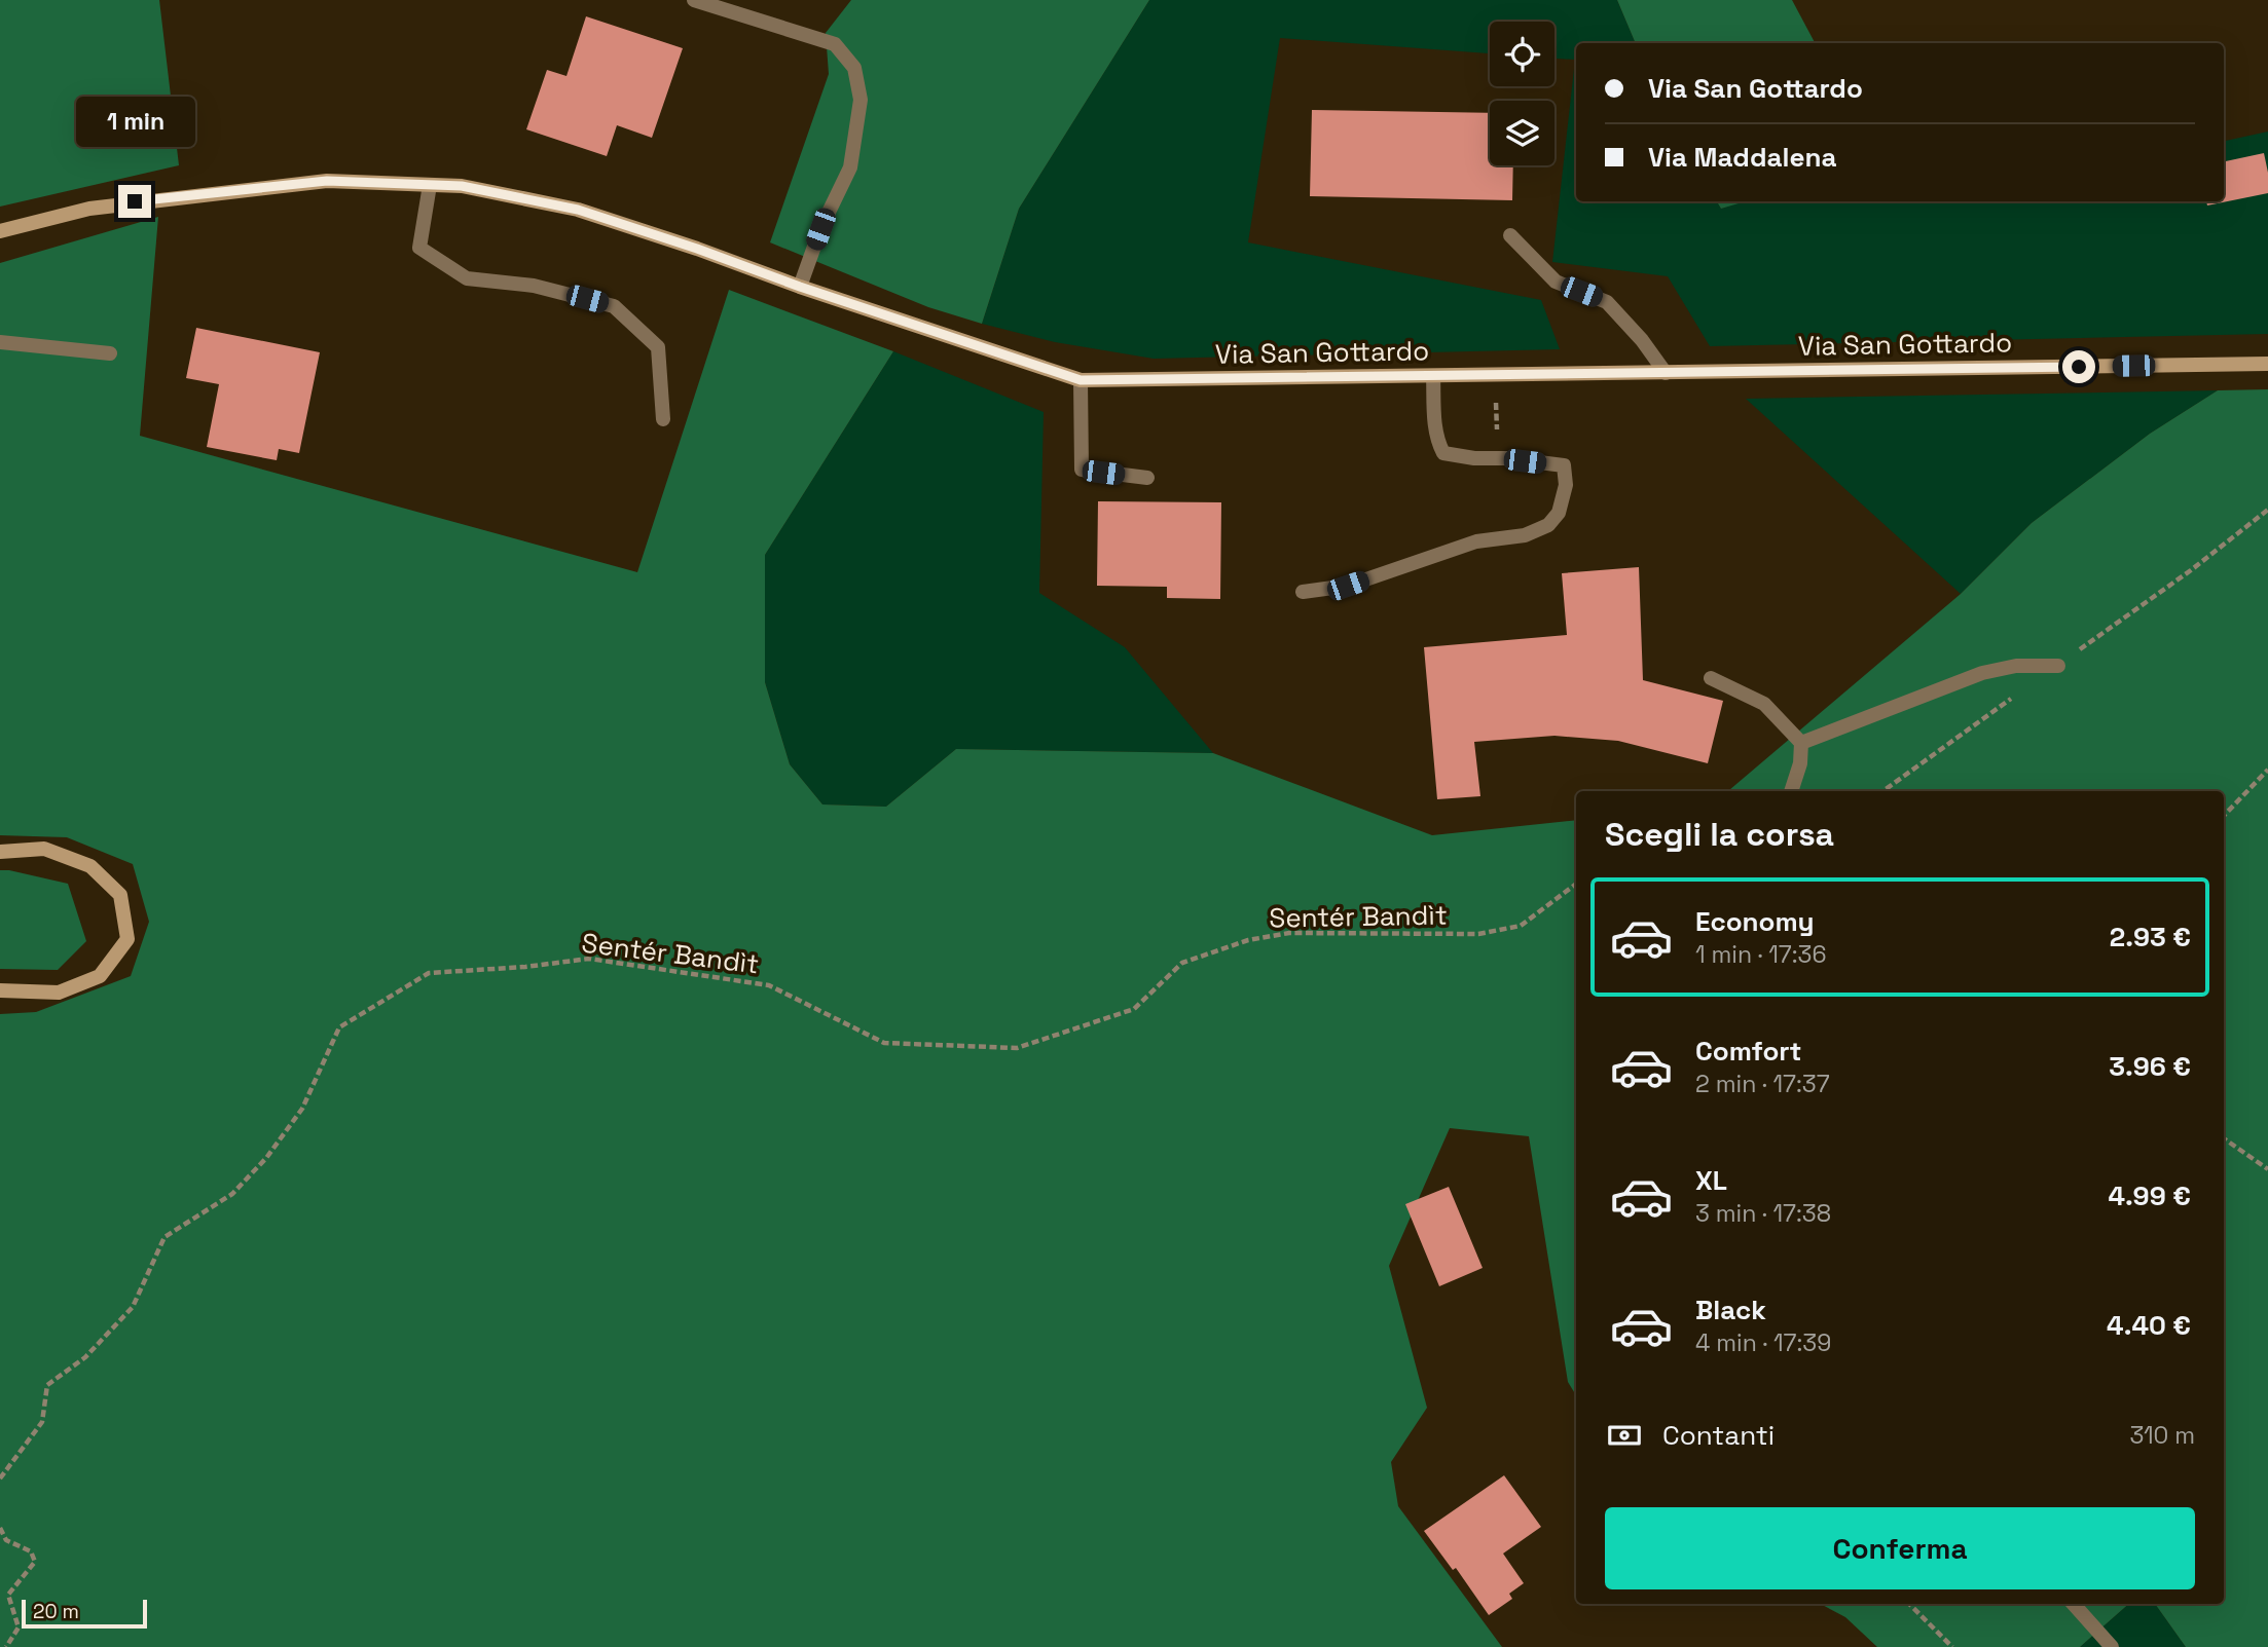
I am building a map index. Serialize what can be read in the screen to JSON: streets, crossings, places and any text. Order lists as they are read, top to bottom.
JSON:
{
  "streets": {
    "street": ["Via San Gottardo"],
    "path": ["Sentér Bandìt"]
  },
  "scale_bar": "20 m",
  "page": {
    "banner": ["Via San Gottardo", "Via Maddalena"],
    "bubble": "1 min",
    "heading": "Scegli la corsa",
    "list": [
      {
        "name": "Economy",
        "note": "1 min · 17:36",
        "value": "2.93 €"
      },
      {
        "name": "Comfort",
        "note": "2 min · 17:37",
        "value": "3.96 €"
      },
      {
        "name": "XL",
        "note": "3 min · 17:38",
        "value": "4.99 €"
      },
      {
        "name": "Black",
        "note": "4 min · 17:39",
        "value": "4.40 €"
      }
    ],
    "pay": ["Contanti", "310 m"],
    "buttons": "Conferma",
    "scale": "20 m"
  }
}
